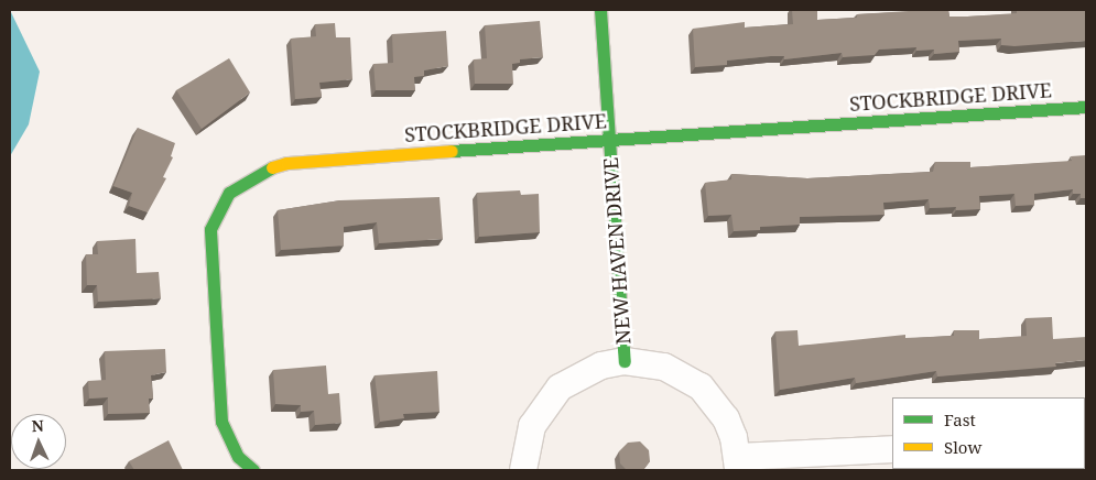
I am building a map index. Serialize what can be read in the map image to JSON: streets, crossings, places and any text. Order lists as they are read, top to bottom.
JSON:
{
  "streets": {
    "street": ["STOCKBRIDGE DRIVE", "NEW HAVEN DRIVE"]
  },
  "crossings": [
    ["STOCKBRIDGE DRIVE", "NEW HAVEN DRIVE"]
  ],
  "legend": ["Fast", "Slow"],
  "north": "top"
}
